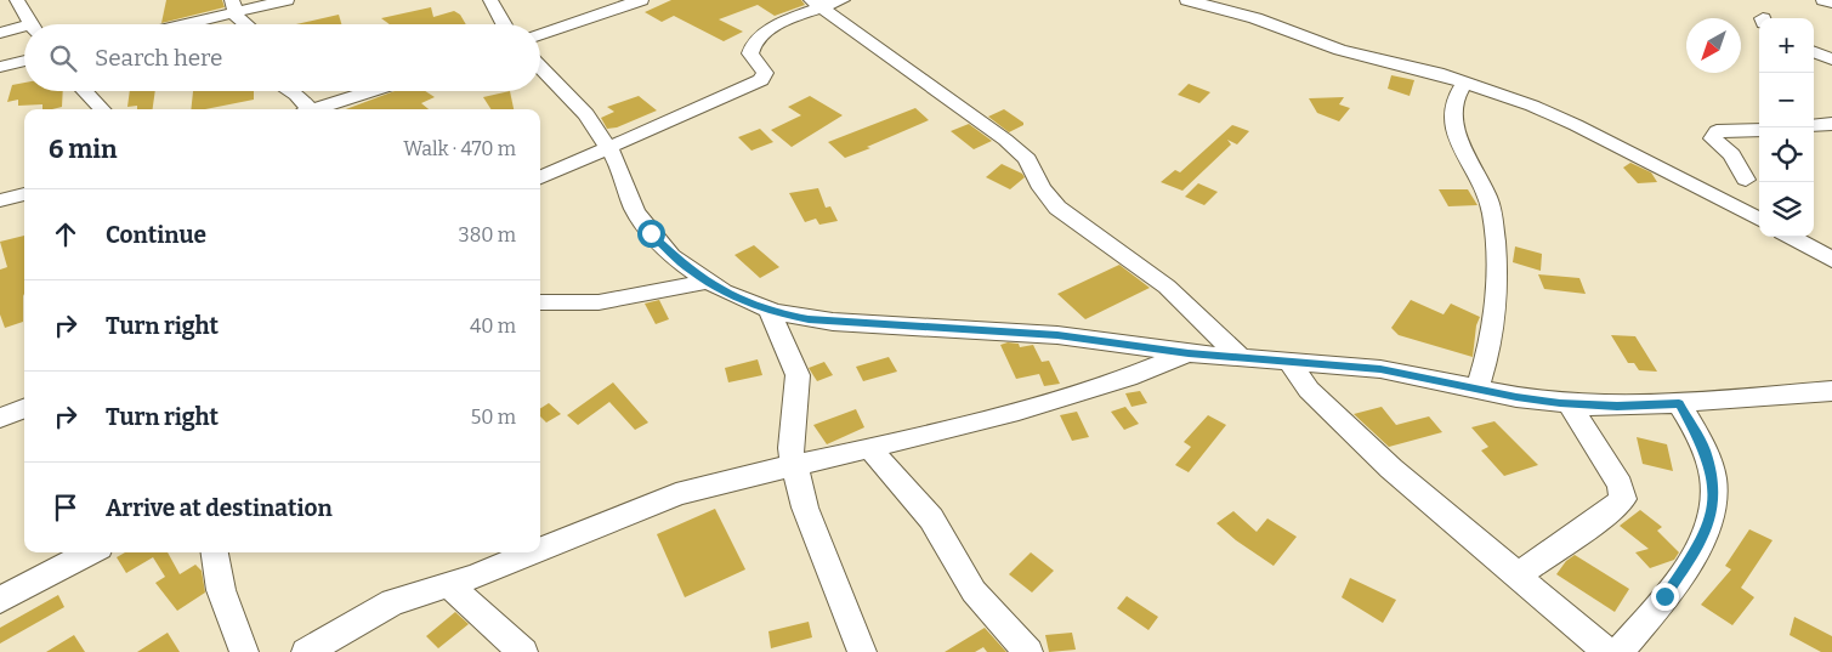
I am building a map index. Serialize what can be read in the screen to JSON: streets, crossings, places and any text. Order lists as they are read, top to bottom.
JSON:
{
  "north": "bottom left",
  "page": {
    "map_buttons": ["+", "−"],
    "search": "Search here",
    "heading": ["6 min", "Walk · 470 m"],
    "list": [
      ["Continue", "380 m"],
      ["Turn right", "40 m"],
      ["Turn right", "50 m"],
      "Arrive at destination"
    ]
  }
}
